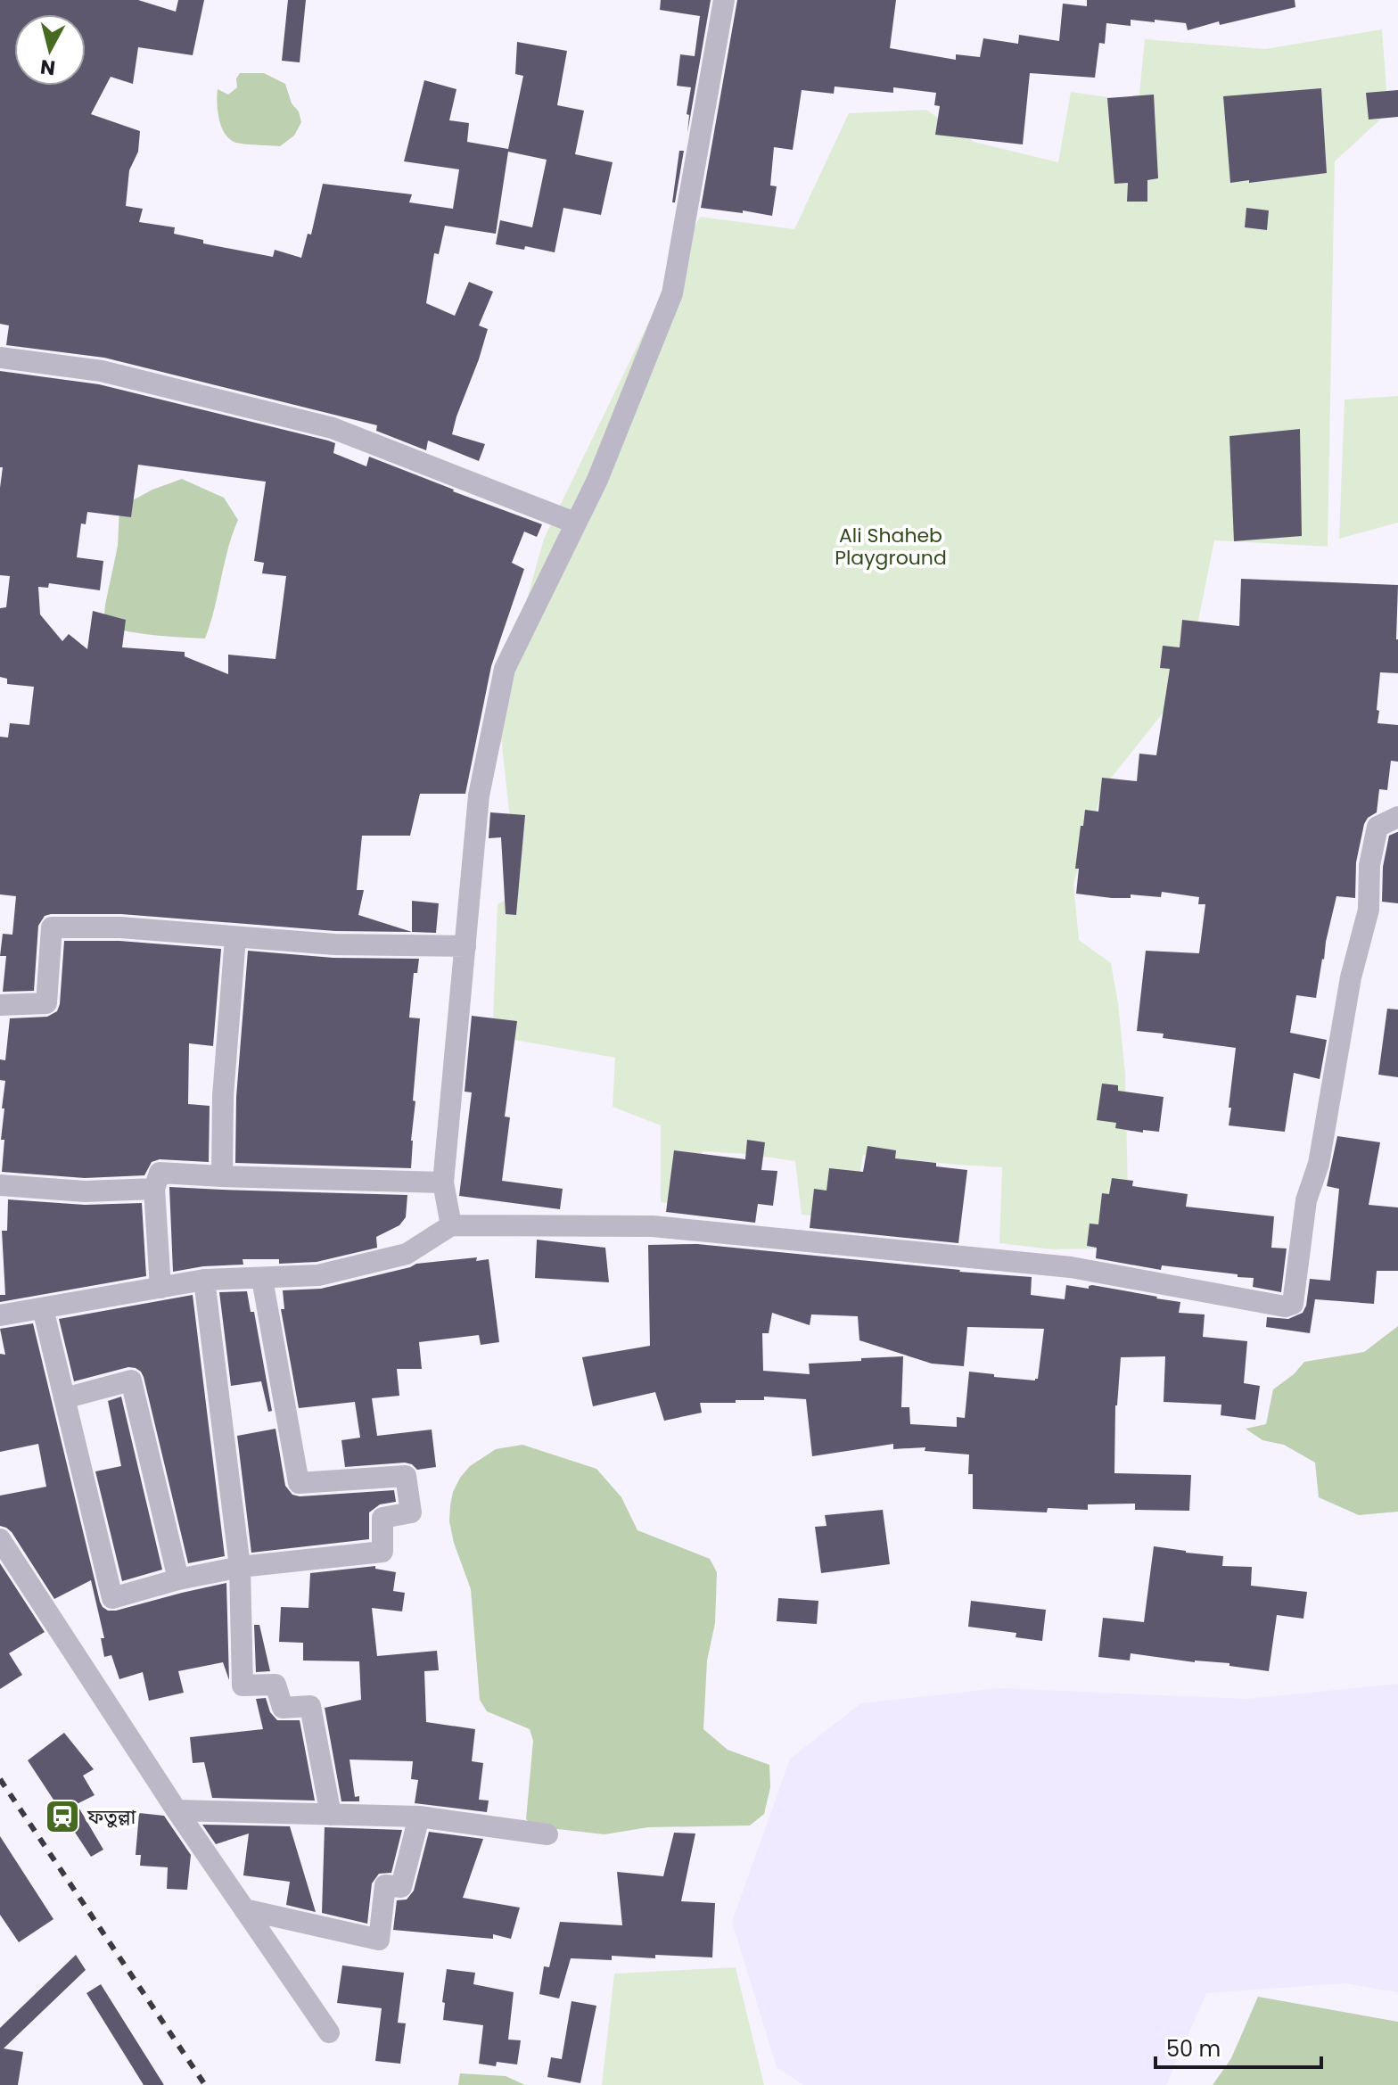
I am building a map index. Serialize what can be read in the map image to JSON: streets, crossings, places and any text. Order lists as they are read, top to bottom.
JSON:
{
  "parks": ["Ali Shaheb Playground"],
  "places": {
    "station": ["ফতুল্লা"]
  },
  "scale_bar": "50 m",
  "north": "bottom"
}
